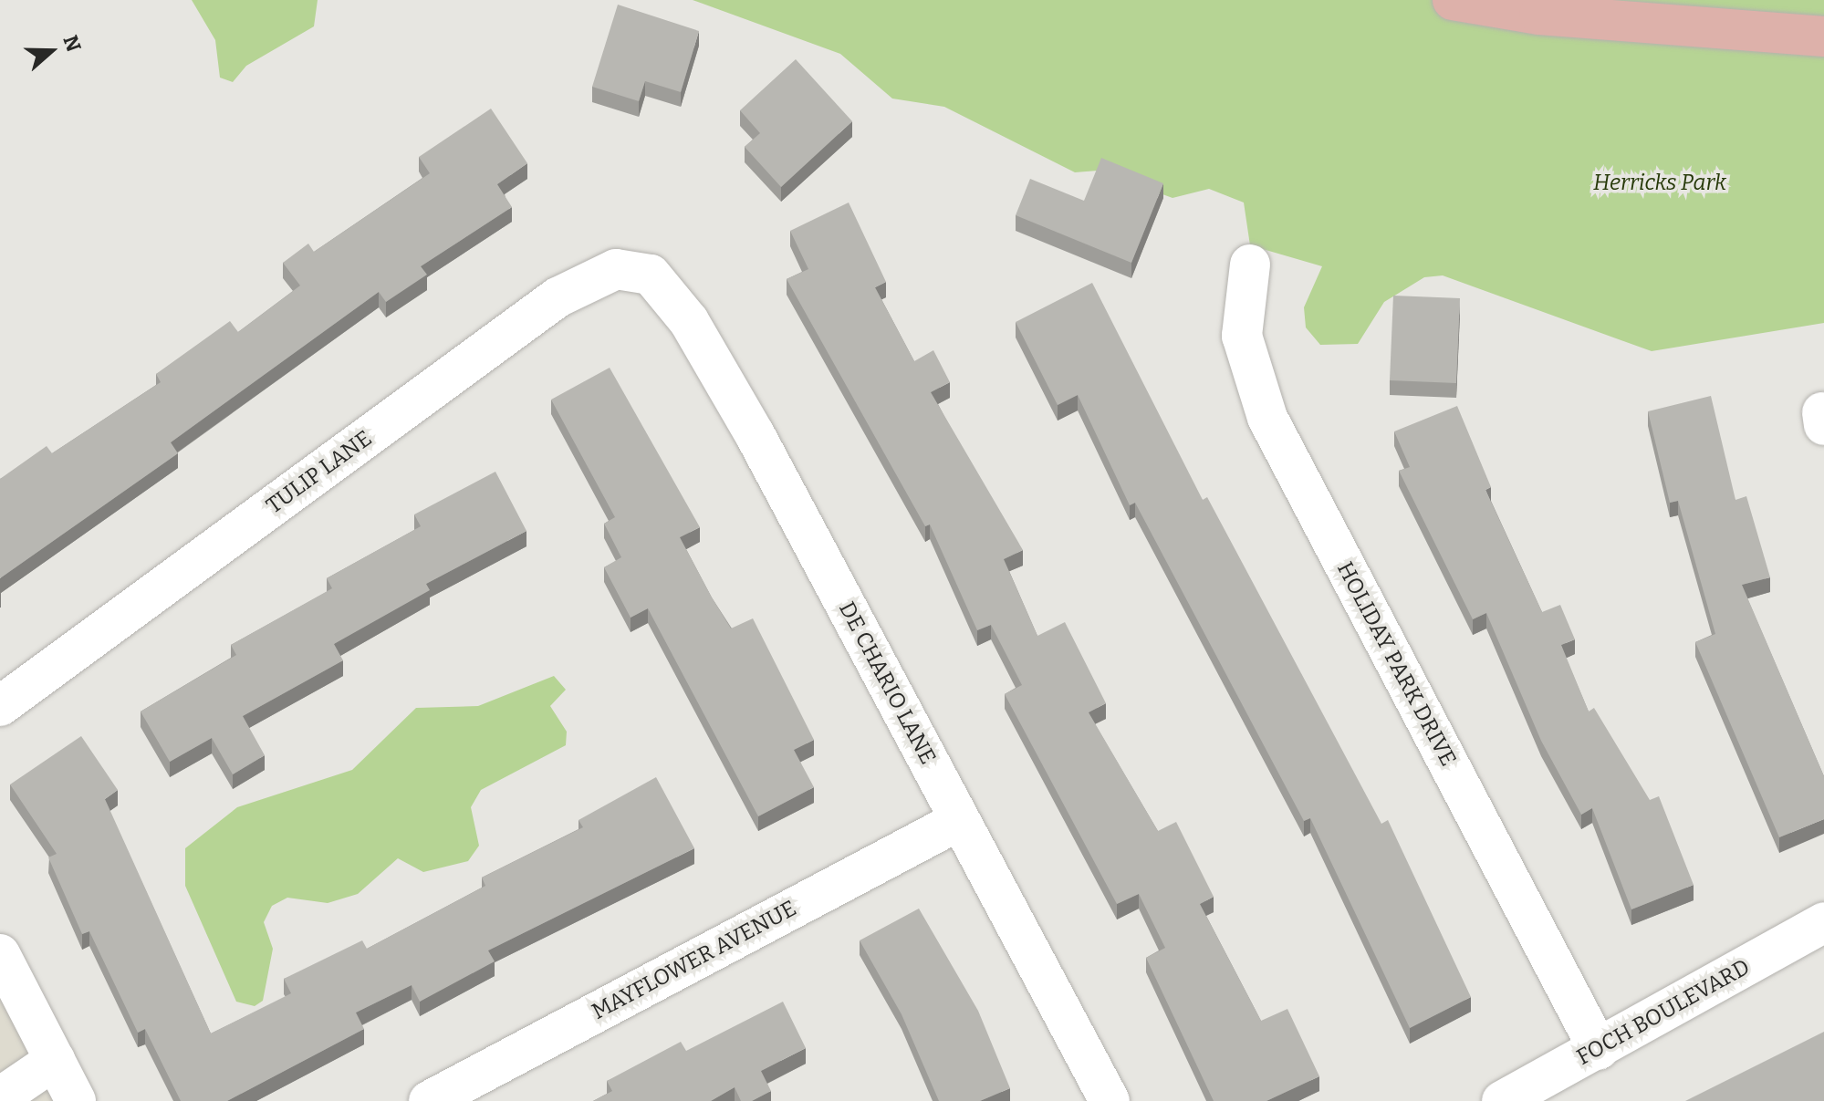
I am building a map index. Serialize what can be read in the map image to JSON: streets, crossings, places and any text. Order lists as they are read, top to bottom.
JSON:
{
  "streets": {
    "street": [
      "TULIP LANE",
      "HOLIDAY PARK DRIVE",
      "DE CHARIO LANE",
      "MAYFLOWER AVENUE",
      "FOCH BOULEVARD"
    ]
  },
  "crossings": [
    ["TULIP LANE", "DE CHARIO LANE"],
    ["HOLIDAY PARK DRIVE", "FOCH BOULEVARD"],
    ["DE CHARIO LANE", "MAYFLOWER AVENUE"]
  ],
  "parks": ["Herricks Park"],
  "north": "right"
}
